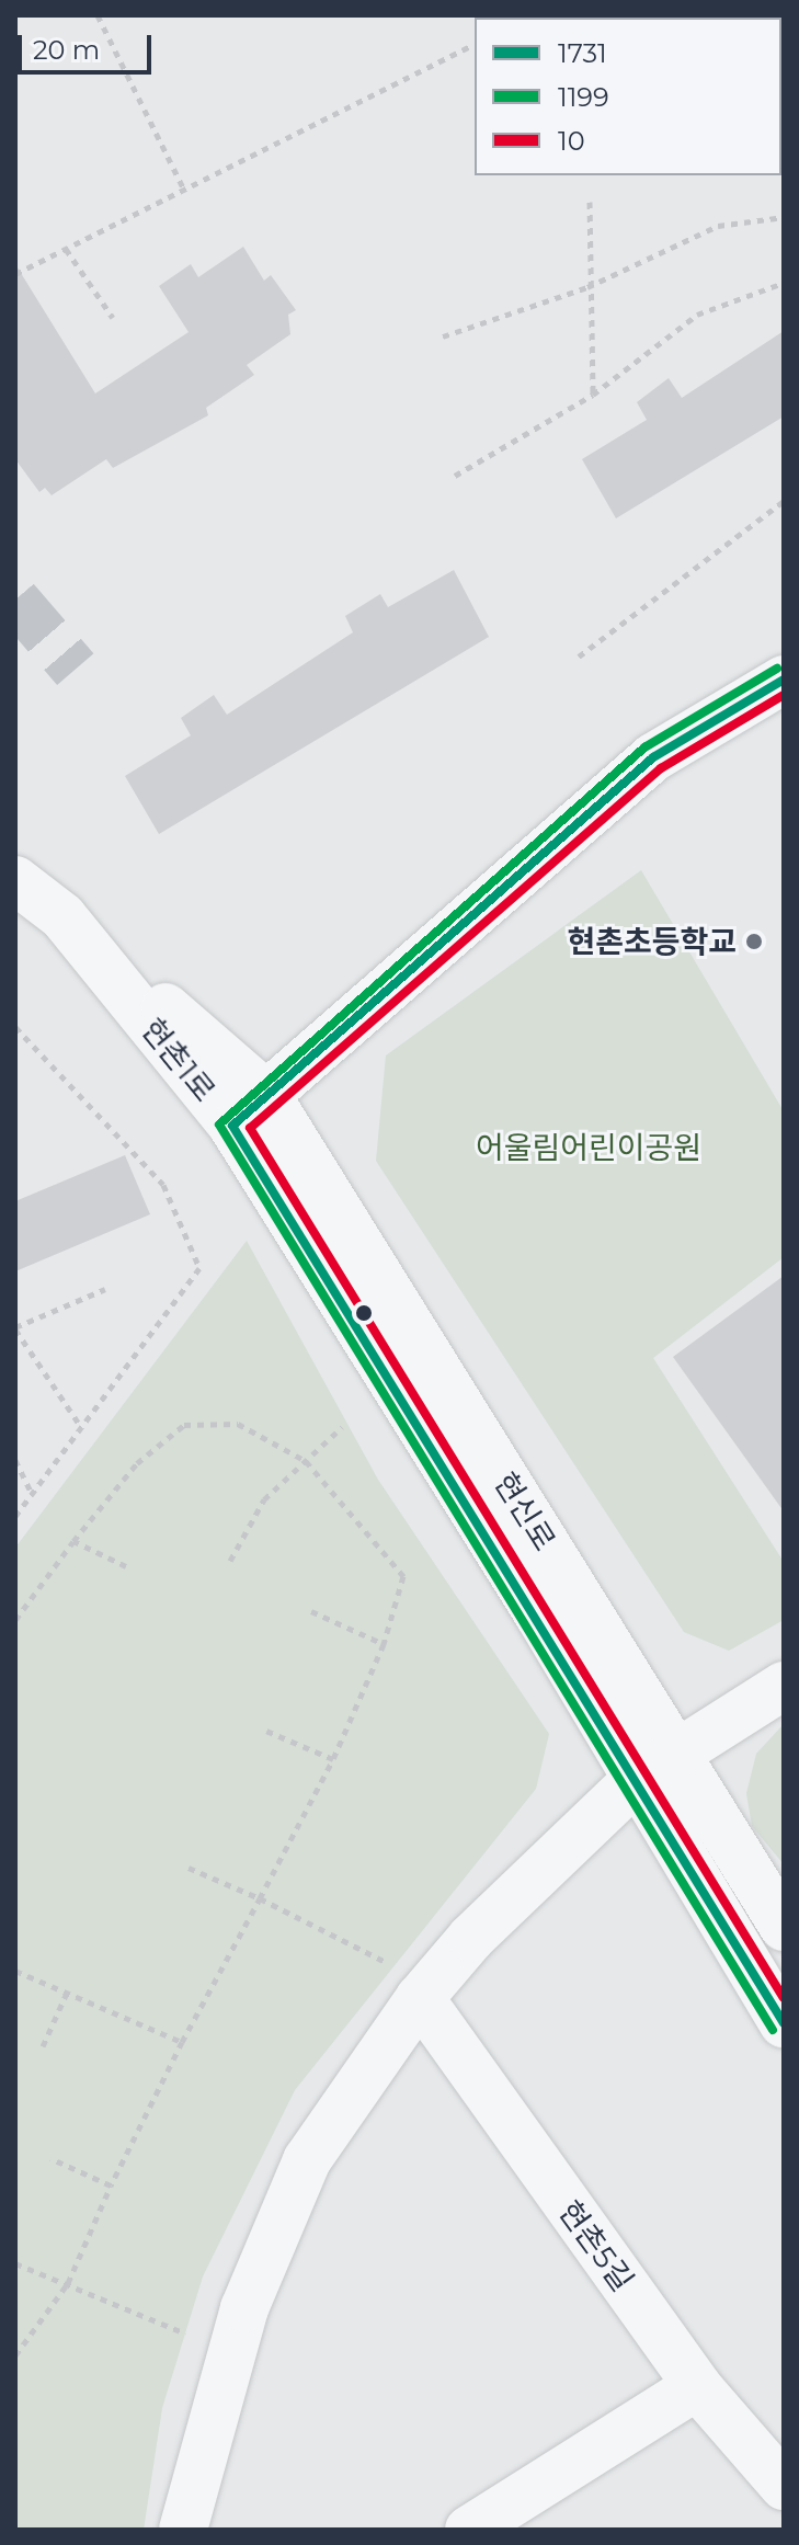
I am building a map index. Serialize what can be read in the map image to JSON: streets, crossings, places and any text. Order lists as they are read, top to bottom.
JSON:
{
  "streets": {
    "street": ["현촌1로", "현신로", "현촌5길"]
  },
  "crossings": [
    ["현촌1로", "현신로"]
  ],
  "parks": ["어울림어린이공원"],
  "places": ["현촌초등학교"],
  "lines": ["transit line 1199", "transit line 1731", "transit line 10"],
  "legend": ["1731", "1199", "10"],
  "scale_bar": "20 m"
}
